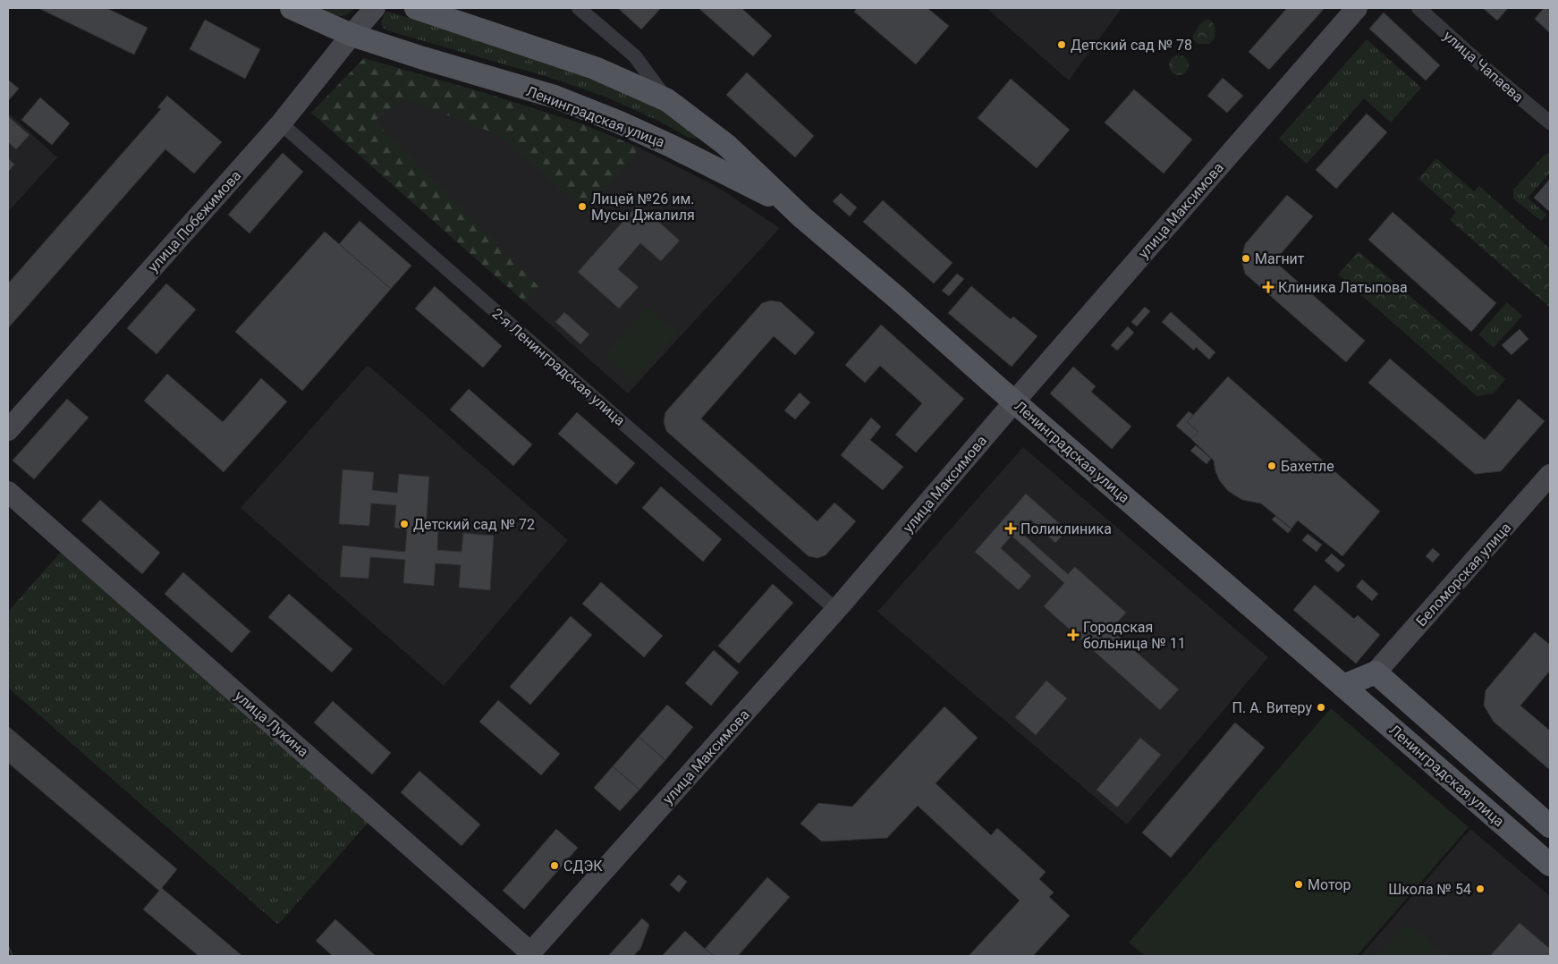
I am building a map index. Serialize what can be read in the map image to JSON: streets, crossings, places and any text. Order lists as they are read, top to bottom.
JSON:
{
  "streets": {
    "main road": [
      "Ленинградская улица",
      "улица Максимова",
      "улица Побежимова",
      "Беломорская улица",
      "улица Лукина"
    ],
    "street": ["улица Чапаева", "2-я Ленинградская улица"]
  },
  "crossings": [
    ["Ленинградская улица", "улица Максимова"],
    ["Ленинградская улица", "улица Побежимова"],
    ["Ленинградская улица", "Беломорская улица"],
    ["улица Максимова", "2-я Ленинградская улица"],
    ["улица Максимова", "улица Лукина"],
    ["улица Побежимова", "2-я Ленинградская улица"]
  ],
  "places": {
    "other": [
      "Детский сад № 78",
      "Лицей №26 им. Мусы Джалиля",
      "Магнит",
      "Бахетле",
      "Детский сад № 72",
      "П. А. Витеру",
      "СДЭК",
      "Мотор",
      "Школа № 54"
    ],
    "health": ["Клиника Латыпова", "Поликлиника", "Городская больница № 11"]
  }
}
